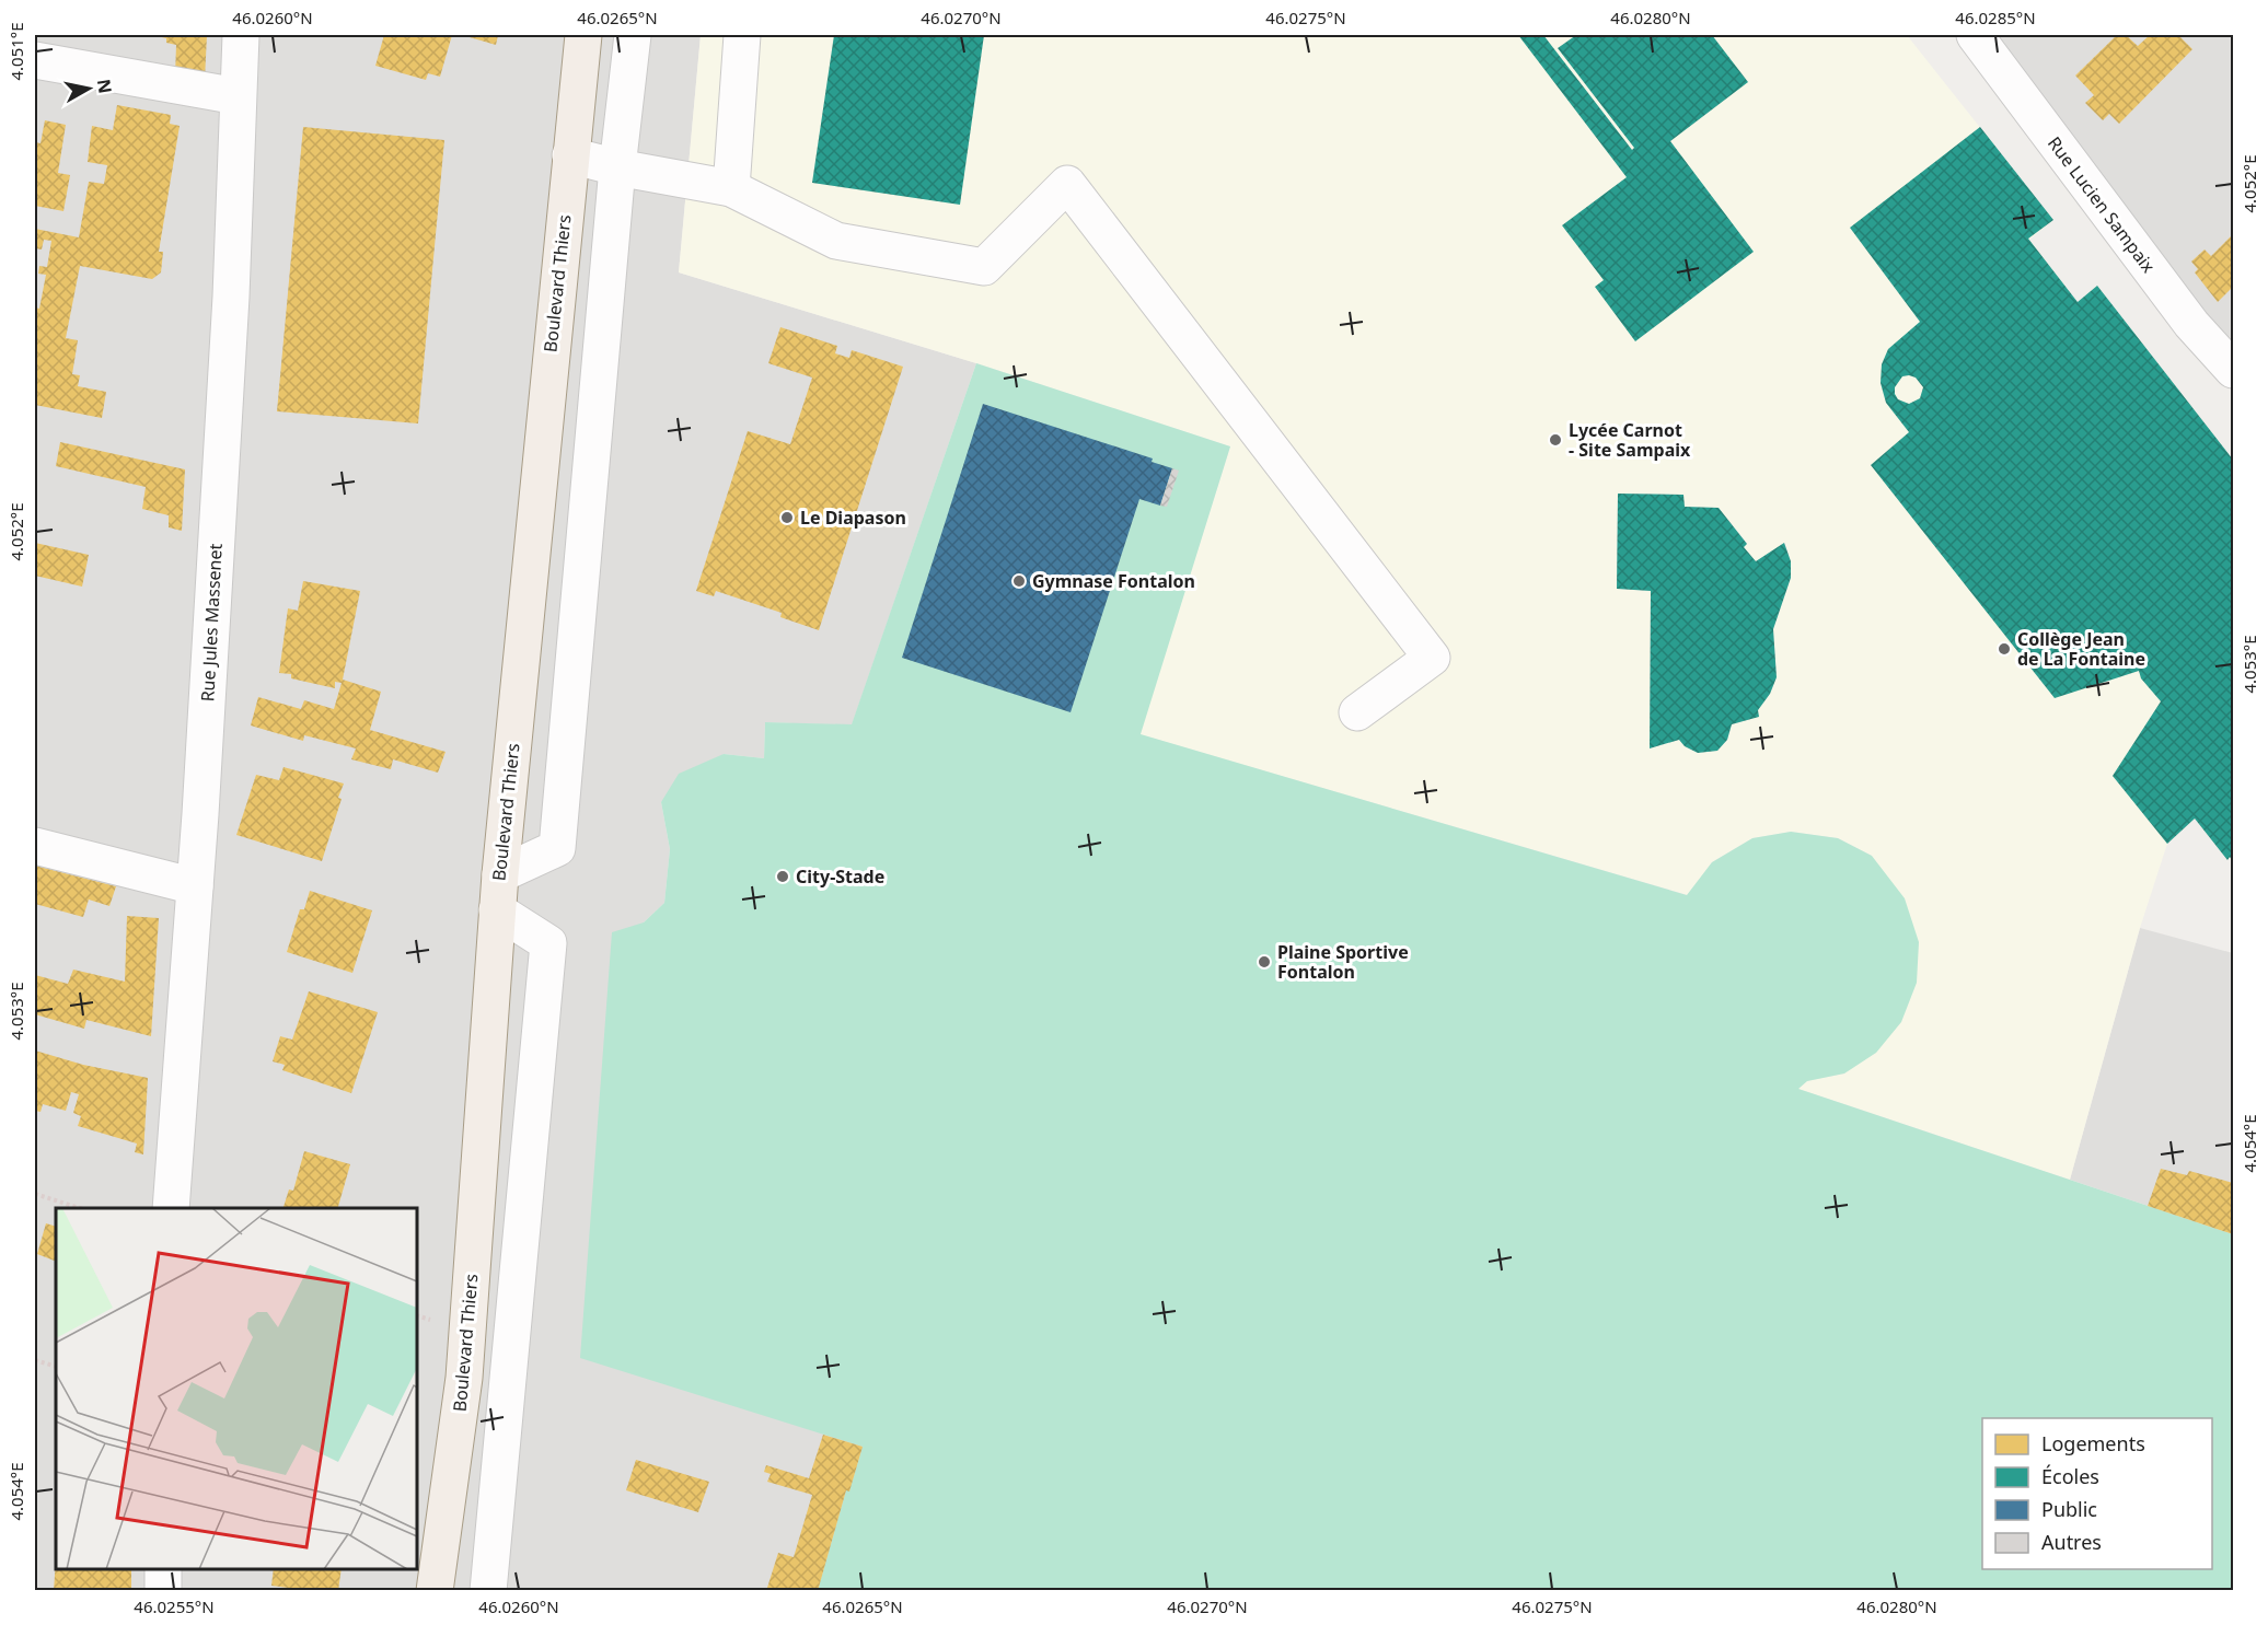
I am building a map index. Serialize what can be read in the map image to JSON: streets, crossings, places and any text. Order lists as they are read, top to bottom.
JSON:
{
  "streets": {
    "main road": ["Boulevard Thiers"],
    "street": ["Rue Lucien Sampaix", "Rue Jules Massenet"]
  },
  "places": [
    "Lycée Carnot - Site Sampaix",
    "Le Diapason",
    "Gymnase Fontalon",
    "Collège Jean de La Fontaine",
    "City-Stade",
    "Plaine Sportive Fontalon"
  ],
  "legend": [
    "Logements",
    "Écoles",
    "Public",
    "Autres"
  ],
  "north": "right",
  "coordinates": [
    "46.0260°N",
    "46.0265°N",
    "46.0270°N",
    "46.0275°N",
    "46.0280°N",
    "46.0285°N",
    "4.051°E",
    "4.052°E",
    "4.053°E",
    "4.054°E",
    "46.0255°N"
  ]
}
